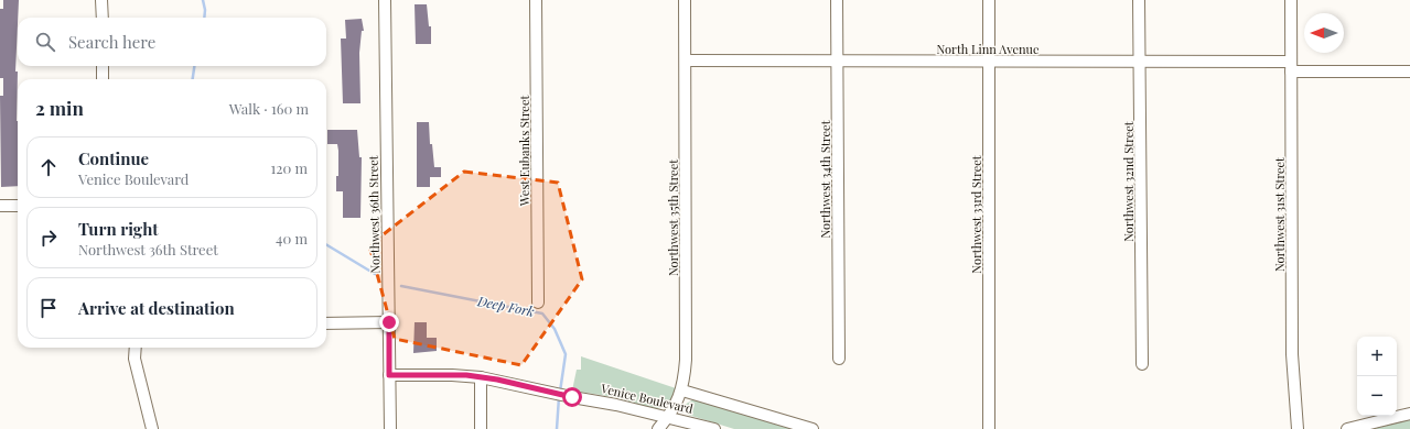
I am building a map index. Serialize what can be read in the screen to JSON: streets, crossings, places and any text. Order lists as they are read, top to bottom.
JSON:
{
  "streets": {
    "street": [
      "North Linn Avenue",
      "West Eubanks Street",
      "Northwest 34th Street",
      "Northwest 32nd Street",
      "Northwest 36th Street",
      "Northwest 33rd Street",
      "Northwest 31st Street",
      "Northwest 35th Street",
      "Venice Boulevard"
    ]
  },
  "crossings": [
    ["North Linn Avenue", "Northwest 34th Street"],
    ["North Linn Avenue", "Northwest 32nd Street"],
    ["North Linn Avenue", "Northwest 33rd Street"],
    ["North Linn Avenue", "Northwest 31st Street"],
    ["North Linn Avenue", "Northwest 35th Street"],
    ["Northwest 36th Street", "Venice Boulevard"],
    ["Northwest 35th Street", "Venice Boulevard"]
  ],
  "water": ["Deep Fork"],
  "north": "left",
  "page": {
    "search": "Search here",
    "heading": ["2 min", "Walk · 160 m"],
    "list": [
      ["Continue", "Venice Boulevard", "120 m"],
      ["Turn right", "Northwest 36th Street", "40 m"],
      "Arrive at destination"
    ],
    "map_buttons": ["+", "−"]
  }
}
